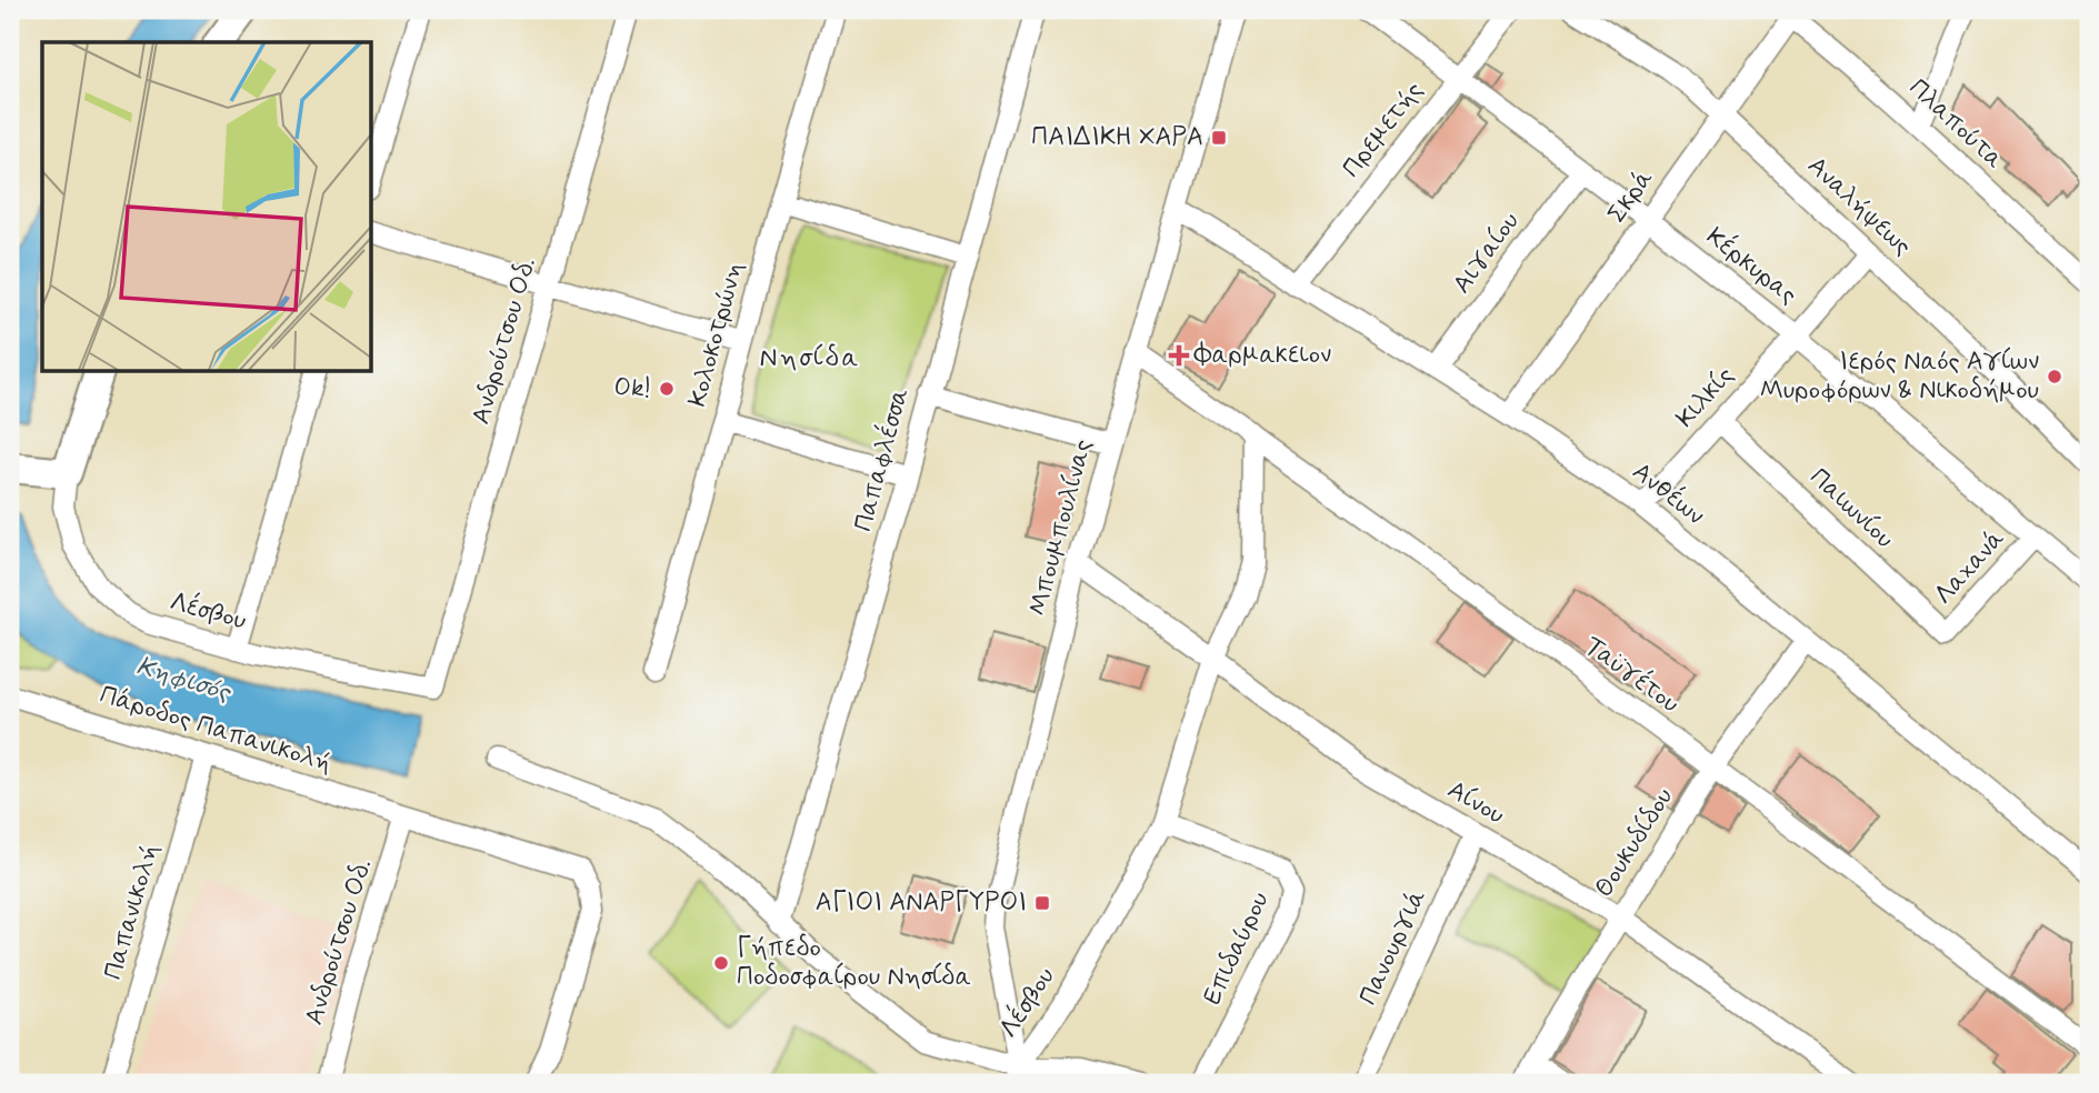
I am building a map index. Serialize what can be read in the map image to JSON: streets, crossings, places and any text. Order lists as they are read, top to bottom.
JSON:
{
  "streets": {
    "street": [
      "Πλαπούτα",
      "Πρεμετής",
      "Σκρά",
      "Αναλήψεως",
      "Αιγαίου",
      "Κέρκυρας",
      "Κολοκοτρώνη",
      "Ανδρούτσου Οδ.",
      "Κιλκίς",
      "Παπαφλέσσα",
      "Ανθέων",
      "Παιωνίου",
      "Μπουμπουλίνας",
      "Λαχανά",
      "Λέσβου",
      "Ταϋγέτου",
      "Πάροδος Παπανικολή",
      "Αίνου",
      "Θουκυδίδου",
      "Παπανικολή",
      "Πανουργιά",
      "Επιδαύρου"
    ]
  },
  "crossings": [
    ["Πλαπούτα", "Σκρά"],
    ["Πρεμετής", "Κέρκυρας"],
    ["Πρεμετής", "Ανθέων"],
    ["Σκρά", "Αναλήψεως"],
    ["Σκρά", "Κέρκυρας"],
    ["Σκρά", "Ανθέων"],
    ["Αναλήψεως", "Κιλκίς"],
    ["Αιγαίου", "Κέρκυρας"],
    ["Αιγαίου", "Ανθέων"],
    ["Κέρκυρας", "Κιλκίς"],
    ["Κέρκυρας", "Λαχανά"],
    ["Ανδρούτσου Οδ.", "Λέσβου"],
    ["Ανδρούτσου Οδ.", "Πάροδος Παπανικολή"],
    ["Κιλκίς", "Ανθέων"],
    ["Κιλκίς", "Παιωνίου"],
    ["Παπαφλέσσα", "Λέσβου"],
    ["Ανθέων", "Μπουμπουλίνας"],
    ["Ανθέων", "Θουκυδίδου"],
    ["Παιωνίου", "Λαχανά"],
    ["Μπουμπουλίνας", "Λέσβου"],
    ["Μπουμπουλίνας", "Ταϋγέτου"],
    ["Μπουμπουλίνας", "Αίνου"],
    ["Λέσβου", "Ταϋγέτου"],
    ["Λέσβου", "Αίνου"],
    ["Λέσβου", "Επιδαύρου"],
    ["Ταϋγέτου", "Θουκυδίδου"],
    ["Πάροδος Παπανικολή", "Παπανικολή"],
    ["Αίνου", "Θουκυδίδου"],
    ["Αίνου", "Πανουργιά"]
  ],
  "districts": ["Νησίδα"],
  "water": ["Κηφισός"],
  "places": {
    "transit": ["ΠΑΙΔΙΚΗ ΧΑΡΑ", "ΑΓΙΟΙ ΑΝΑΡΓΥΡΟΙ"],
    "health": ["Φαρμακειον"],
    "other": ["Ιερός Ναός Αγίων Μυροφόρων & Νικοδήμου", "Ok!", "Γήπεδο Ποδοσφαίρου Νησίδα"]
  }
}
